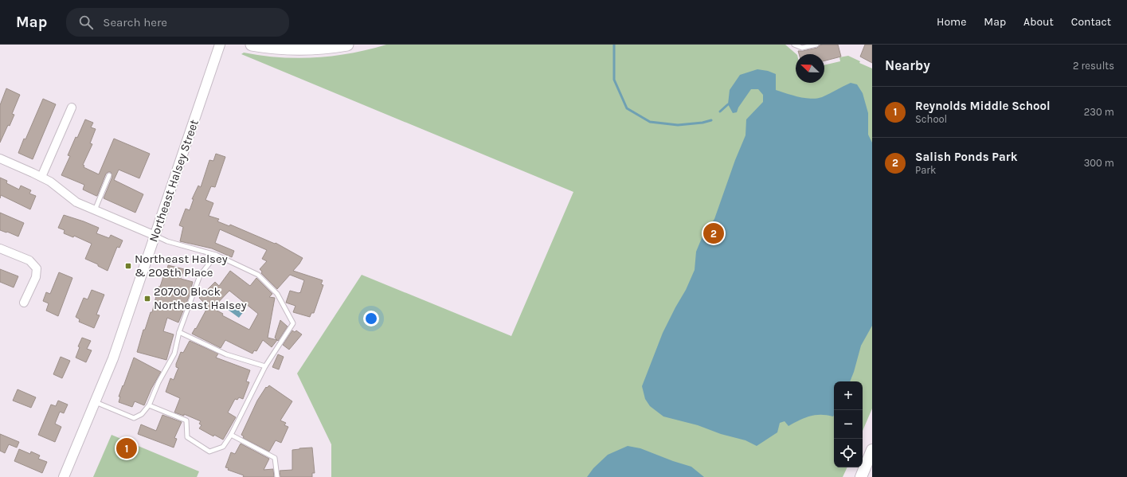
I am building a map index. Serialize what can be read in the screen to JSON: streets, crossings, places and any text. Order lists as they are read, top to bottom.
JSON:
{
  "streets": {
    "street": ["Northeast Halsey Street"]
  },
  "places": {
    "transit": ["Northeast Halsey & 208th Place", "20700 Block Northeast Halsey"]
  },
  "north": "top left",
  "page": {
    "header": "Map",
    "search": "Search here",
    "nav": [
      "Home",
      "Map",
      "About",
      "Contact"
    ],
    "heading": ["Nearby", "2 results"],
    "list": [
      {
        "mark": "1",
        "name": "Reynolds Middle School",
        "note": "School",
        "value": "230 m"
      },
      {
        "mark": "2",
        "name": "Salish Ponds Park",
        "note": "Park",
        "value": "300 m"
      }
    ],
    "pins": ["2", "1"],
    "map_buttons": ["+", "−"]
  }
}
